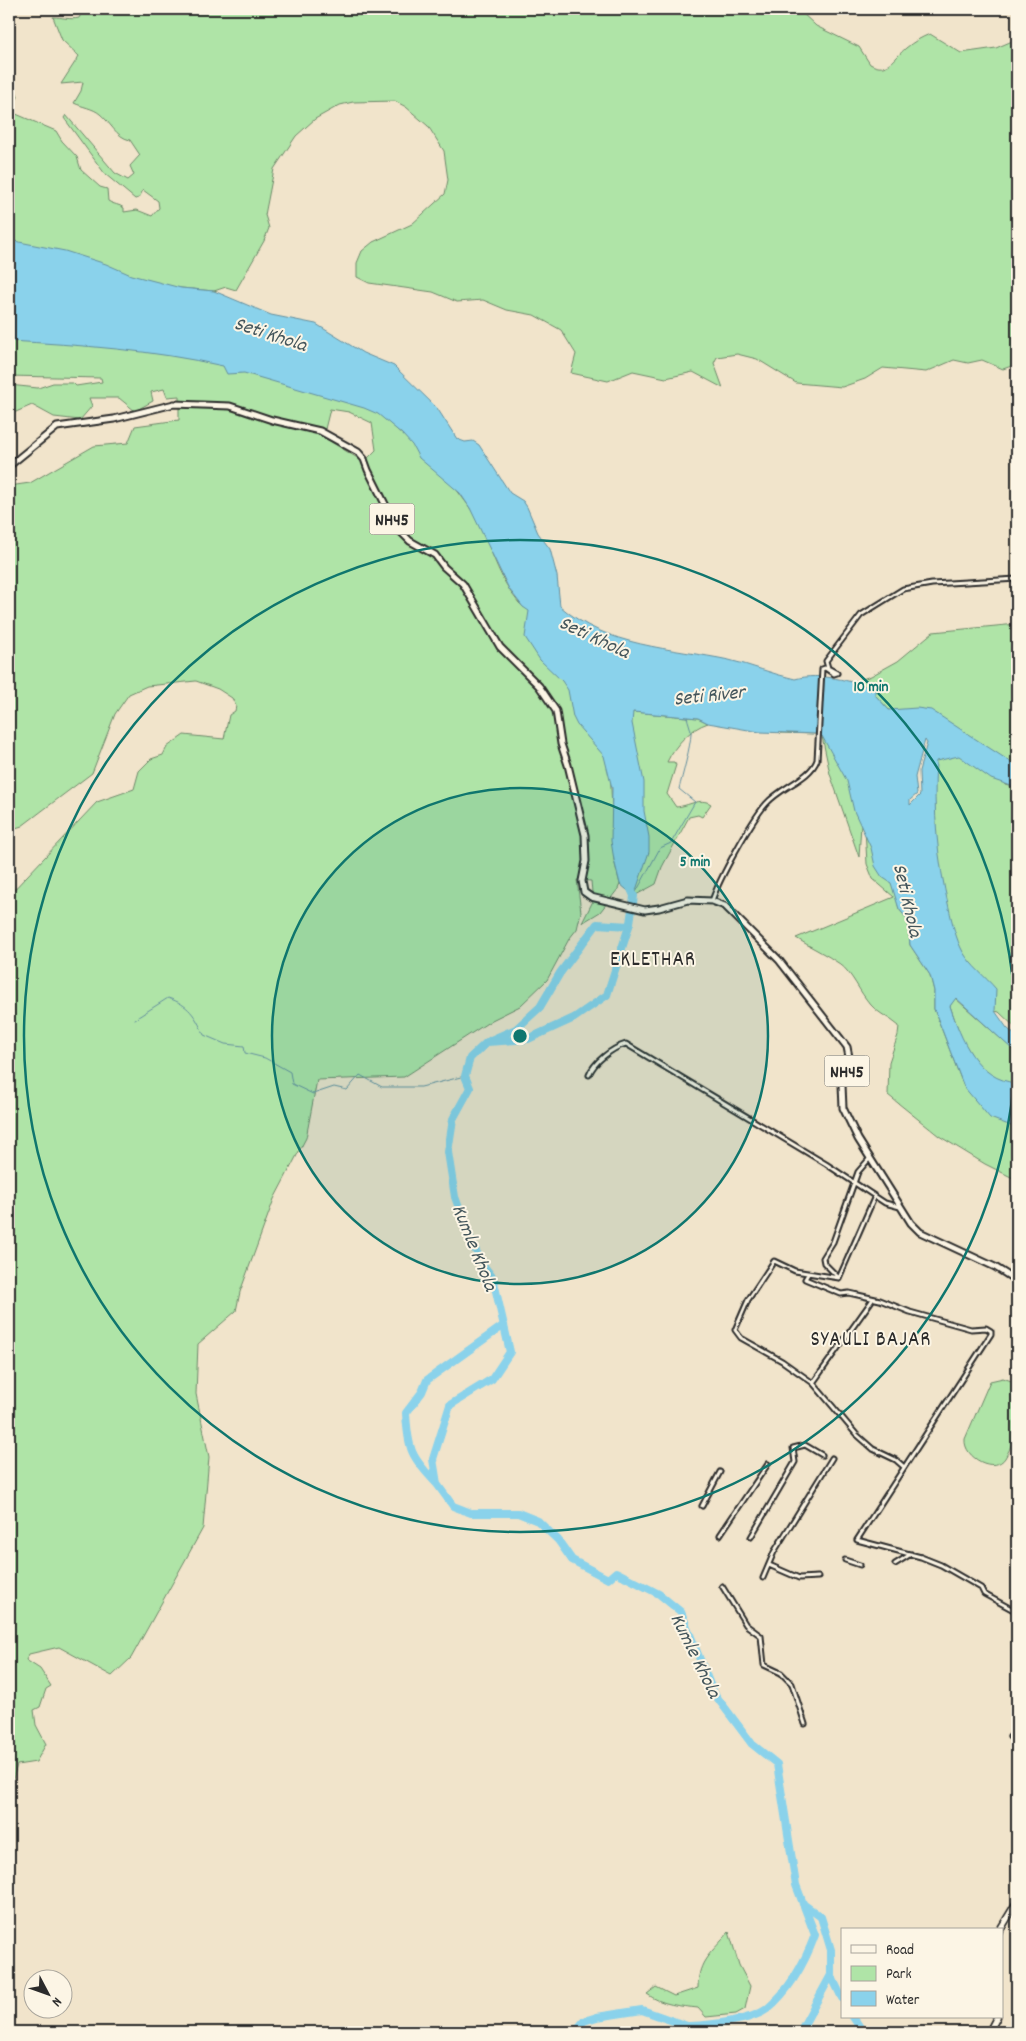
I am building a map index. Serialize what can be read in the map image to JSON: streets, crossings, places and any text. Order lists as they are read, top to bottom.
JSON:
{
  "streets": {
    "main road": ["NH45"]
  },
  "districts": ["EKLETHAR", "SYAULI BAJAR"],
  "water": ["Seti Khola", "Seti River", "Kumle Khola"],
  "legend": ["Road", "Park", "Water"],
  "north": "bottom right",
  "rings": ["10 min", "5 min"]
}
